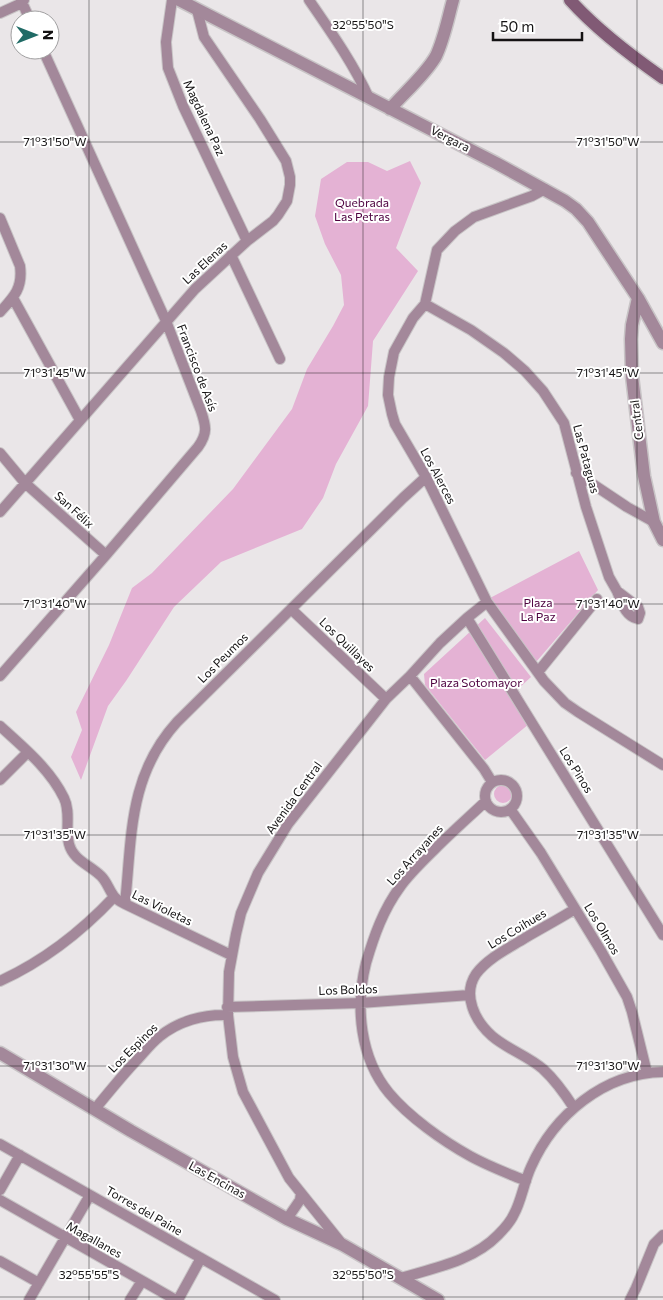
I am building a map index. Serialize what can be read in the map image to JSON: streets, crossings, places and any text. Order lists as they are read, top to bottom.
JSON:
{
  "streets": {
    "street": [
      "Magdalena Paz",
      "Vergara",
      "Las Elenas",
      "Francisco de Asís",
      "Central",
      "Las Pataguas",
      "Los Alerces",
      "San Félix",
      "Los Quillayes",
      "Los Peumos",
      "Los Pinos",
      "Avenida Central",
      "Los Arrayanes",
      "Las Violetas",
      "Los Coihues",
      "Los Olmos",
      "Los Boldos",
      "Los Espinos",
      "Las Encinas",
      "Torres del Paine",
      "Magallanes"
    ]
  },
  "crossings": [
    ["Magdalena Paz", "Las Elenas"],
    ["Vergara", "Las Elenas"],
    ["Vergara", "Central"],
    ["Vergara", "Los Alerces"],
    ["Las Elenas", "Francisco de Asís"],
    ["Las Elenas", "San Félix"],
    ["Francisco de Asís", "San Félix"],
    ["Las Pataguas", "Los Alerces"],
    ["Los Alerces", "Los Peumos"],
    ["Los Alerces", "Avenida Central"],
    ["Los Quillayes", "Los Peumos"],
    ["Los Quillayes", "Avenida Central"],
    ["Los Peumos", "Las Violetas"],
    ["Los Pinos", "Avenida Central"],
    ["Avenida Central", "Las Violetas"],
    ["Avenida Central", "Los Boldos"],
    ["Avenida Central", "Los Espinos"],
    ["Avenida Central", "Las Encinas"],
    ["Los Arrayanes", "Los Olmos"],
    ["Los Arrayanes", "Los Boldos"],
    ["Los Coihues", "Los Olmos"],
    ["Los Coihues", "Los Boldos"],
    ["Los Boldos", "Los Espinos"],
    ["Los Espinos", "Las Encinas"]
  ],
  "parks": ["Quebrada Las Petras", "Plaza La Paz", "Plaza Sotomayor"],
  "scale_bar": "50 m",
  "north": "right",
  "coordinates": [
    "32°55'50\"S",
    "71°31'50\"W",
    "71°31'45\"W",
    "71°31'40\"W",
    "71°31'35\"W",
    "71°31'30\"W",
    "32°55'55\"S"
  ]
}
